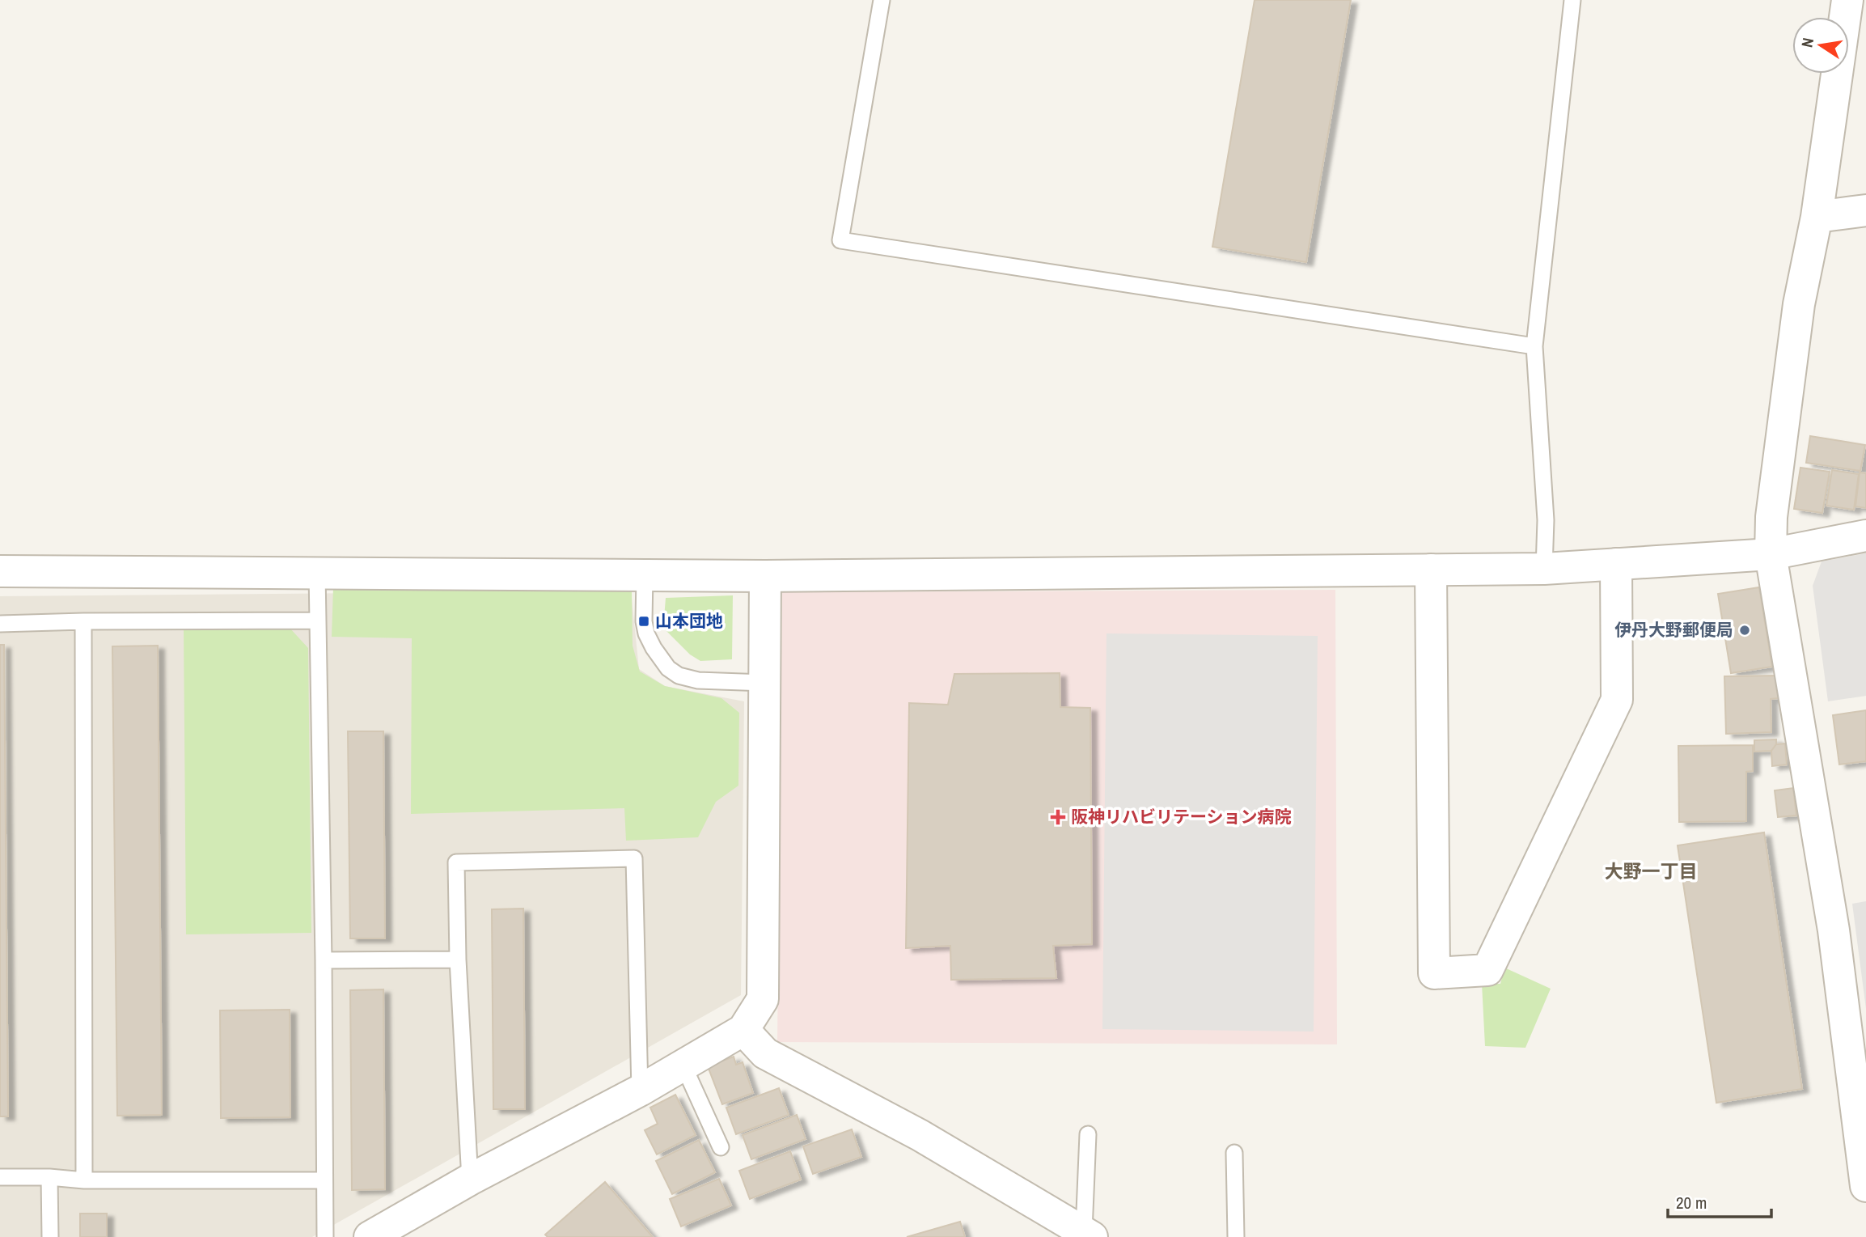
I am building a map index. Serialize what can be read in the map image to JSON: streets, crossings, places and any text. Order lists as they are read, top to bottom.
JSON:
{
  "districts": ["大野一丁目"],
  "places": {
    "transit": ["山本団地"],
    "other": ["伊丹大野郵便局"],
    "health": ["阪神リハビリテーション病院"]
  },
  "scale_bar": "20 m",
  "north": "left"
}
